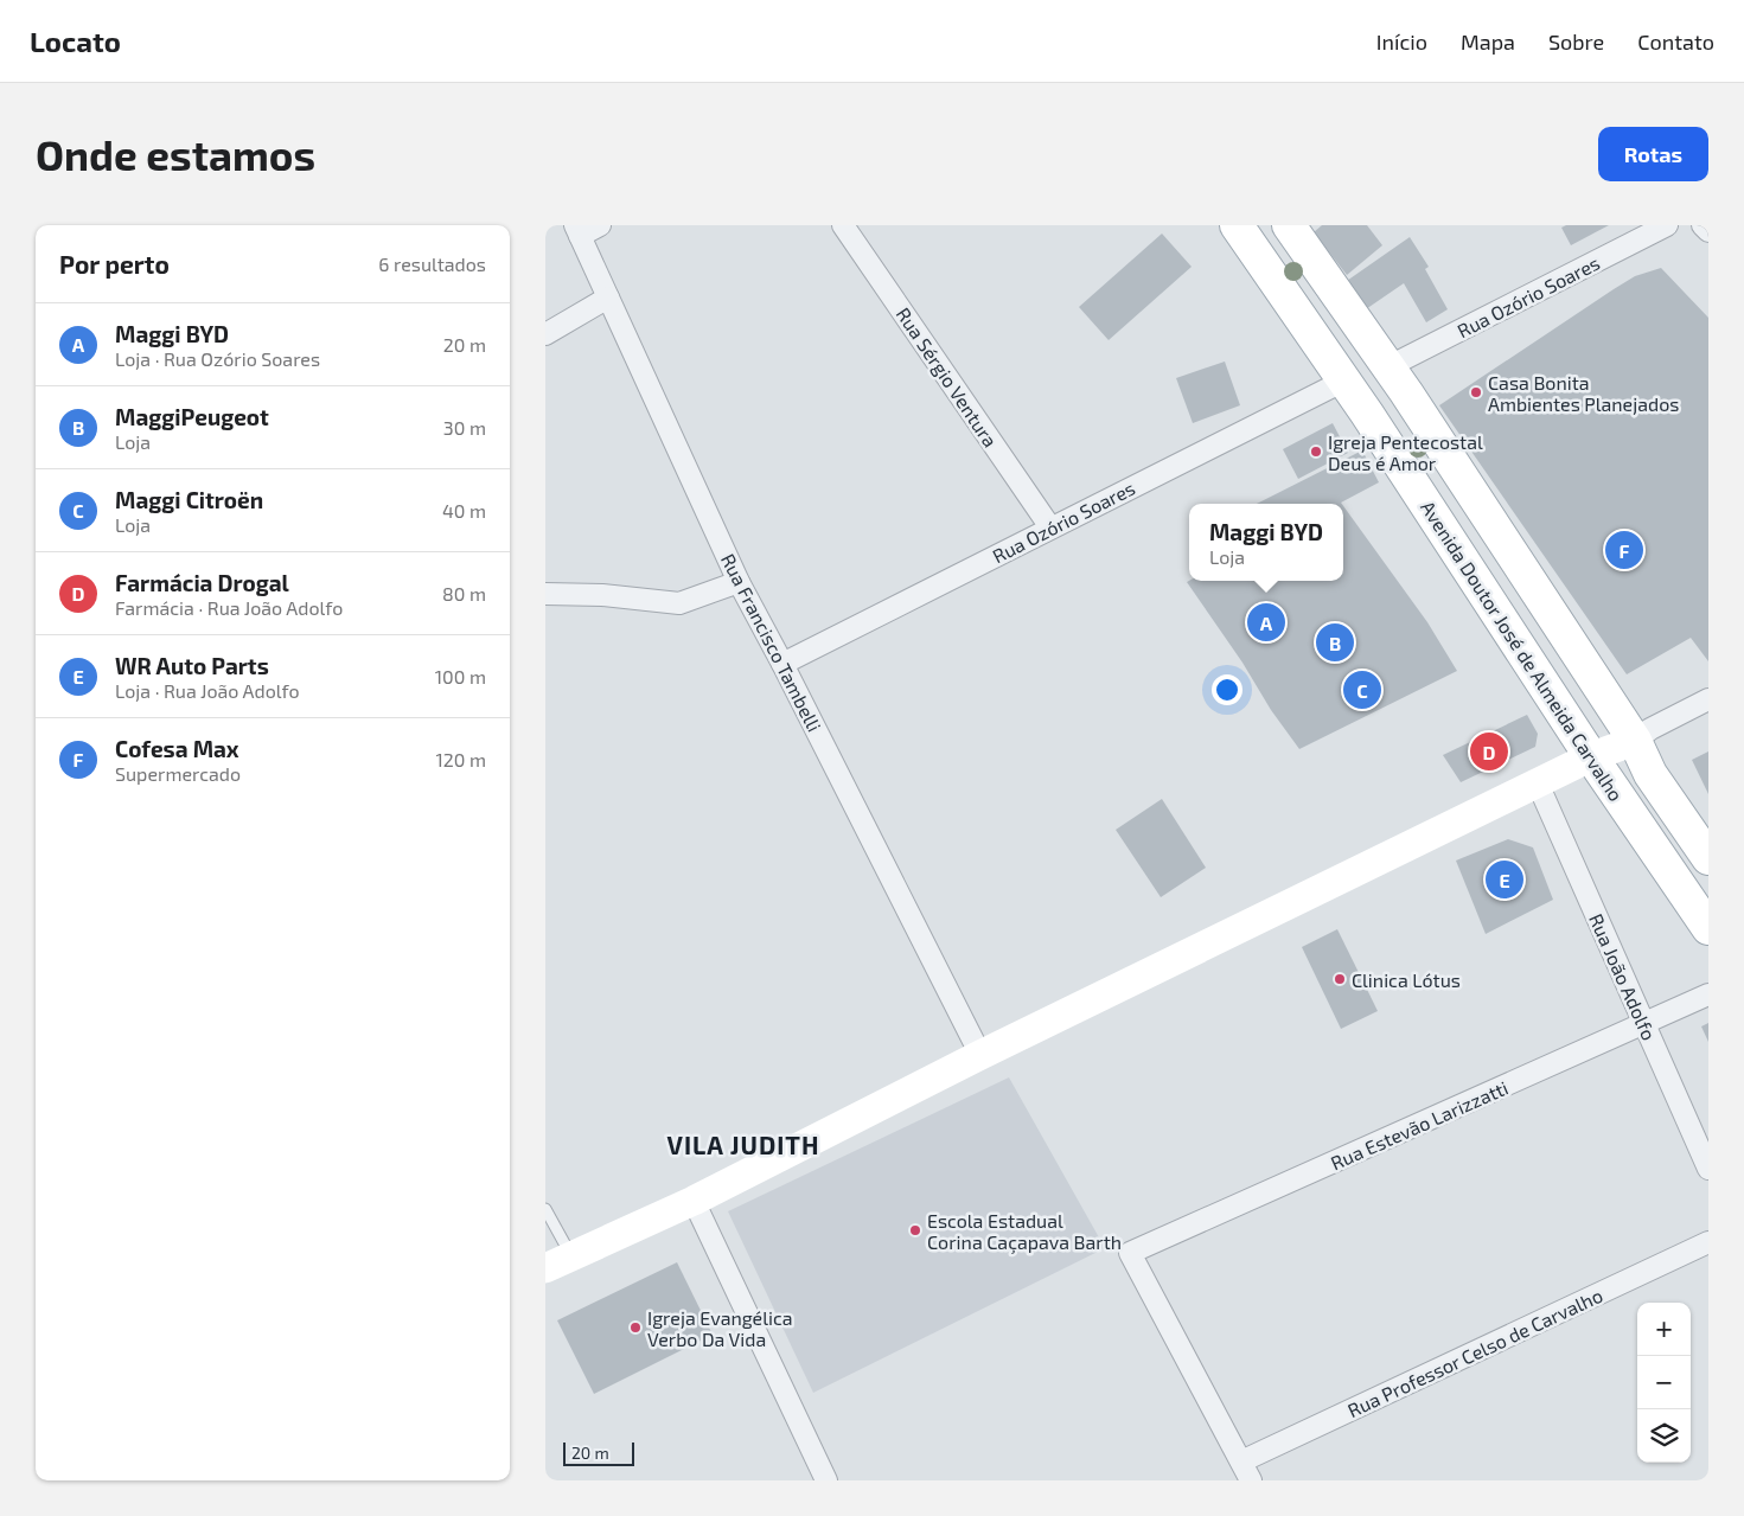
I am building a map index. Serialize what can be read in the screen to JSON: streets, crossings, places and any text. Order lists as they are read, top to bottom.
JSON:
{
  "streets": {
    "main road": ["Avenida Doutor José de Almeida Carvalho"],
    "street": [
      "Rua Ozório Soares",
      "Rua Sérgio Ventura",
      "Rua Francisco Tambelli",
      "Rua João Adolfo",
      "Rua Estevão Larizzatti",
      "Rua Professor Celso de Carvalho"
    ]
  },
  "crossings": [
    ["Rua Ozório Soares", "Rua Sérgio Ventura"],
    ["Rua Ozório Soares", "Rua Francisco Tambelli"],
    ["Rua Ozório Soares", "Avenida Doutor José de Almeida Carvalho"],
    ["Rua João Adolfo", "Rua Estevão Larizzatti"],
    ["Rua Estevão Larizzatti", "Rua Professor Celso de Carvalho"]
  ],
  "districts": ["VILA JUDITH"],
  "places": [
    "Casa Bonita Ambientes Planejados",
    "Igreja Pentecostal Deus é Amor",
    "Clinica Lótus",
    "Escola Estadual Corina Caçapava Barth",
    "Igreja Evangélica Verbo Da Vida"
  ],
  "scale_bar": "20 m",
  "page": {
    "header": "Locato",
    "nav": [
      "Início",
      "Mapa",
      "Sobre",
      "Contato"
    ],
    "buttons": "Rotas",
    "title": "Onde estamos",
    "heading": ["Por perto", "6 resultados"],
    "list": [
      {
        "mark": "A",
        "name": "Maggi BYD",
        "note": "Loja · Rua Ozório Soares",
        "value": "20 m"
      },
      {
        "mark": "B",
        "name": "MaggiPeugeot",
        "note": "Loja",
        "value": "30 m"
      },
      {
        "mark": "C",
        "name": "Maggi Citroën",
        "note": "Loja",
        "value": "40 m"
      },
      {
        "mark": "D",
        "name": "Farmácia Drogal",
        "note": "Farmácia · Rua João Adolfo",
        "value": "80 m"
      },
      {
        "mark": "E",
        "name": "WR Auto Parts",
        "note": "Loja · Rua João Adolfo",
        "value": "100 m"
      },
      {
        "mark": "F",
        "name": "Cofesa Max",
        "note": "Supermercado",
        "value": "120 m"
      }
    ],
    "popup": ["Maggi BYD", "Loja"],
    "pins": [
      "F",
      "A",
      "B",
      "C",
      "D",
      "E"
    ],
    "map_buttons": ["+", "−"],
    "scale": "20 m"
  }
}
